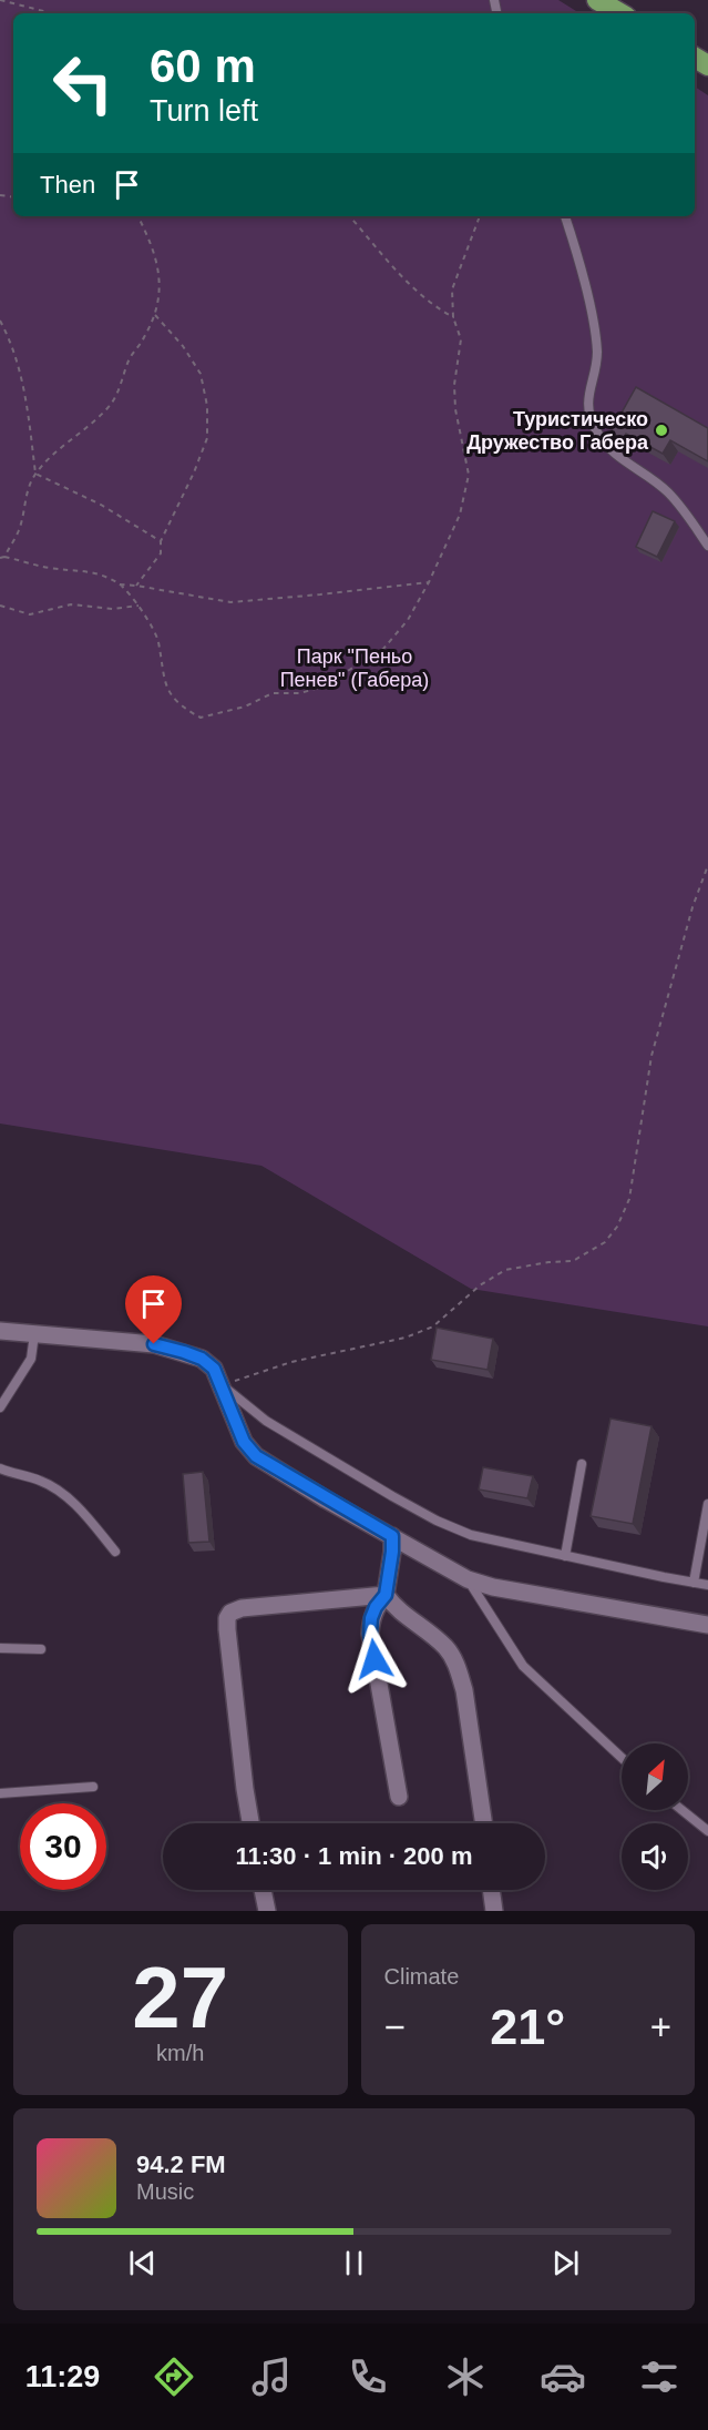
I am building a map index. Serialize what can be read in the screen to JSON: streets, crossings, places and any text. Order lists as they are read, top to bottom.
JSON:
{
  "parks": ["Парк \"Пеньо Пенев\" (Габера)"],
  "places": ["Туристическо Дружество Габера"],
  "north": "top right",
  "page": {
    "turn": ["60 m", "Turn left"],
    "then": "Then",
    "limit": "30",
    "trip": "11:30 · 1 min · 200 m",
    "tile": [
      ["27", "km/h"],
      "Climate"
    ],
    "heat": ["−", "21°", "+"],
    "song": ["94.2 FM", "Music"],
    "tabs": "11:29"
  }
}
